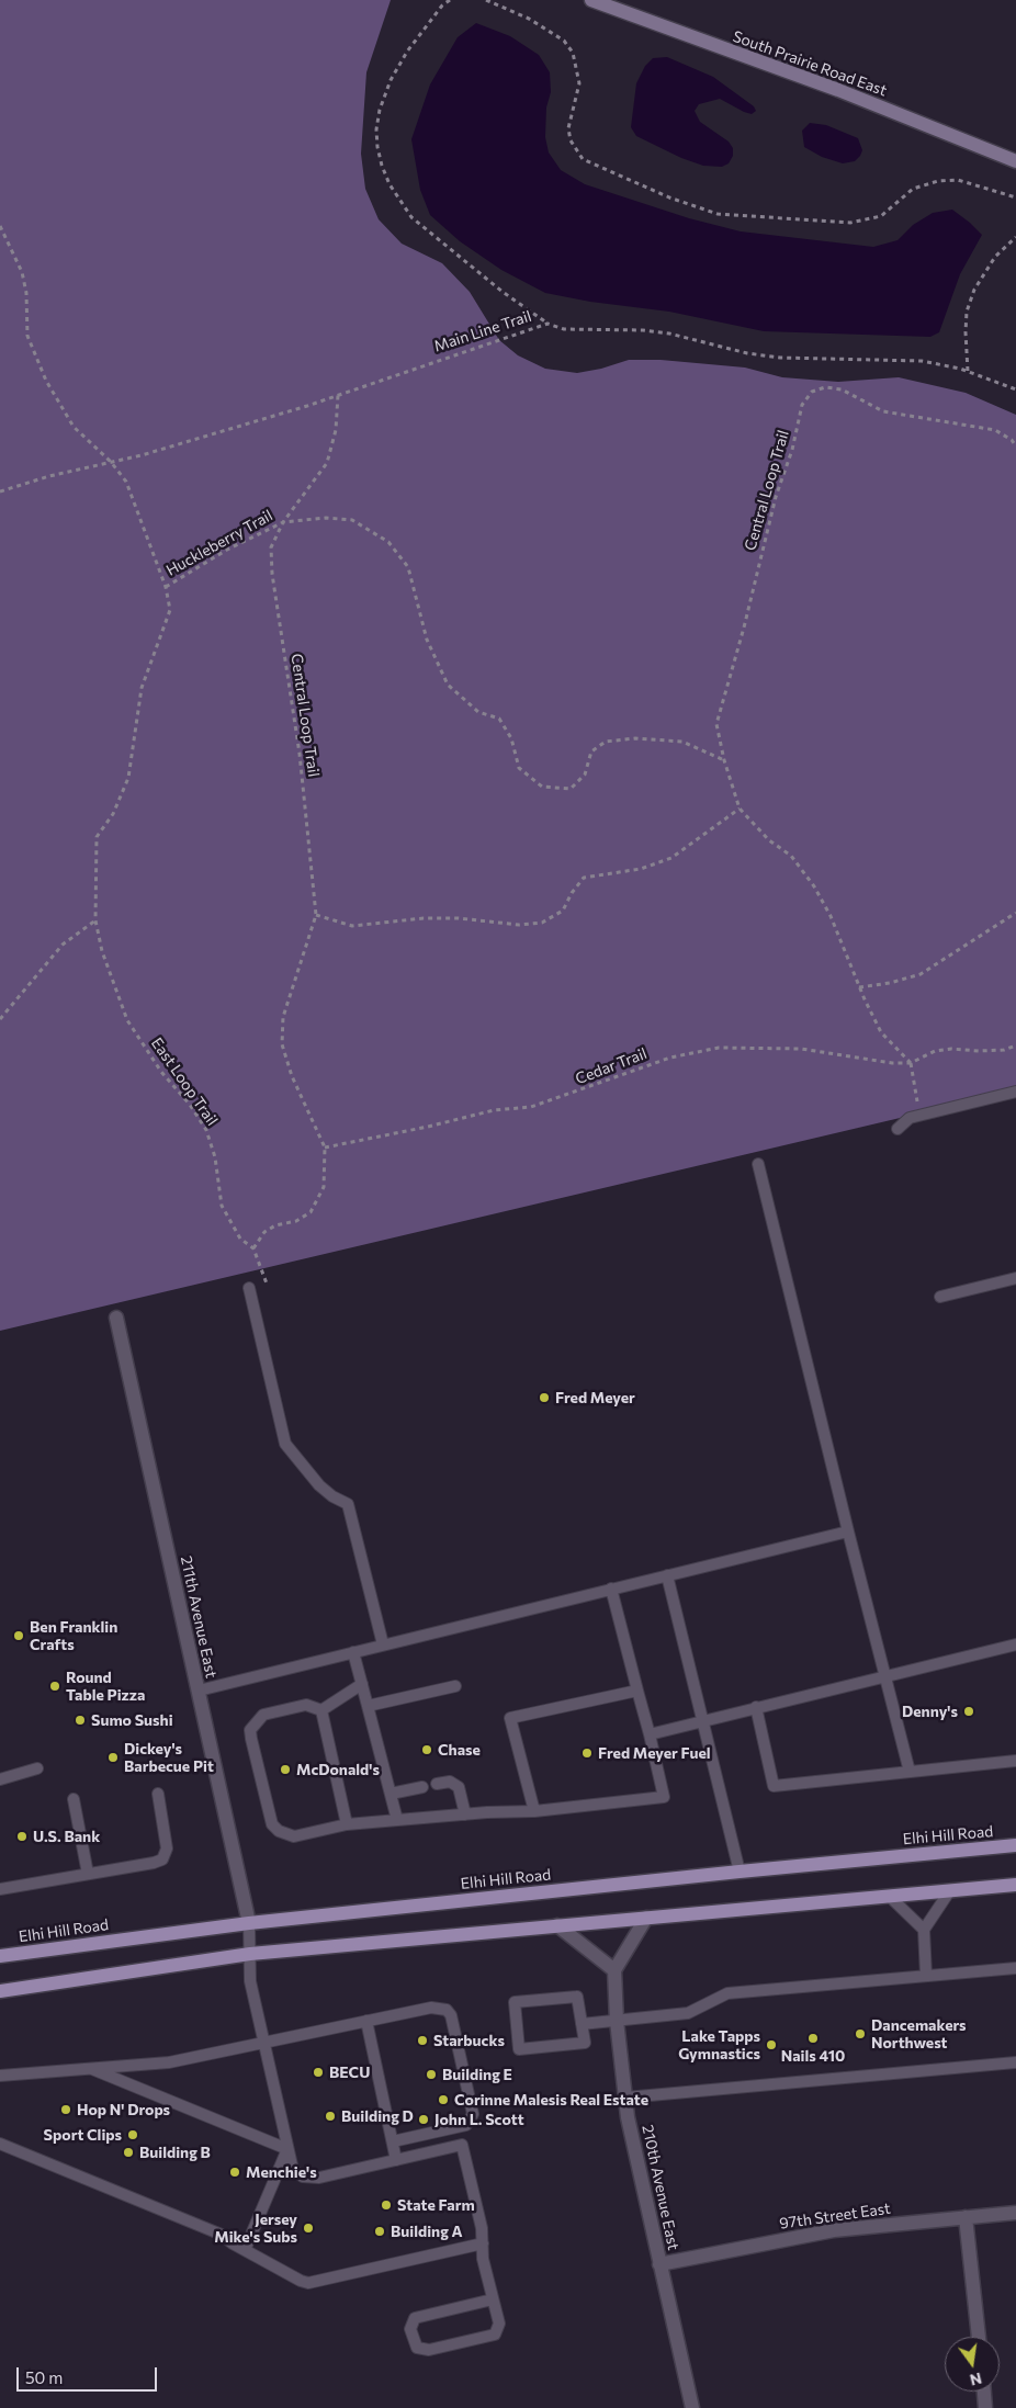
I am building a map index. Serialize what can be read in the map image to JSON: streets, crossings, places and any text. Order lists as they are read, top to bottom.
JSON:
{
  "streets": {
    "main road": ["South Prairie Road East", "Elhi Hill Road"],
    "street": ["211th Avenue East", "210th Avenue East", "97th Street East"],
    "path": [
      "Main Line Trail",
      "Central Loop Trail",
      "Huckleberry Trail",
      "Cedar Trail",
      "East Loop Trail"
    ]
  },
  "crossings": [
    ["Main Line Trail", "Central Loop Trail"],
    ["Main Line Trail", "East Loop Trail"],
    ["Central Loop Trail", "Huckleberry Trail"],
    ["Central Loop Trail", "Cedar Trail"],
    ["Central Loop Trail", "East Loop Trail"],
    ["Huckleberry Trail", "East Loop Trail"],
    ["211th Avenue East", "Elhi Hill Road"],
    ["210th Avenue East", "97th Street East"]
  ],
  "places": [
    "Fred Meyer",
    "Ben Franklin Crafts",
    "Round Table Pizza",
    "Denny's",
    "Sumo Sushi",
    "Chase",
    "Fred Meyer Fuel",
    "Dickey's Barbecue Pit",
    "McDonald's",
    "U.S. Bank",
    "Dancemakers Northwest",
    "Nails 410",
    "Starbucks",
    "Lake Tapps Gymnastics",
    "BECU",
    "Building E",
    "Corinne Malesis Real Estate",
    "Hop N' Drops",
    "Building D",
    "John L. Scott",
    "Sport Clips",
    "Building B",
    "Menchie's",
    "State Farm",
    "Jersey Mike's Subs",
    "Building A"
  ],
  "scale_bar": "50 m",
  "north": "bottom"
}
